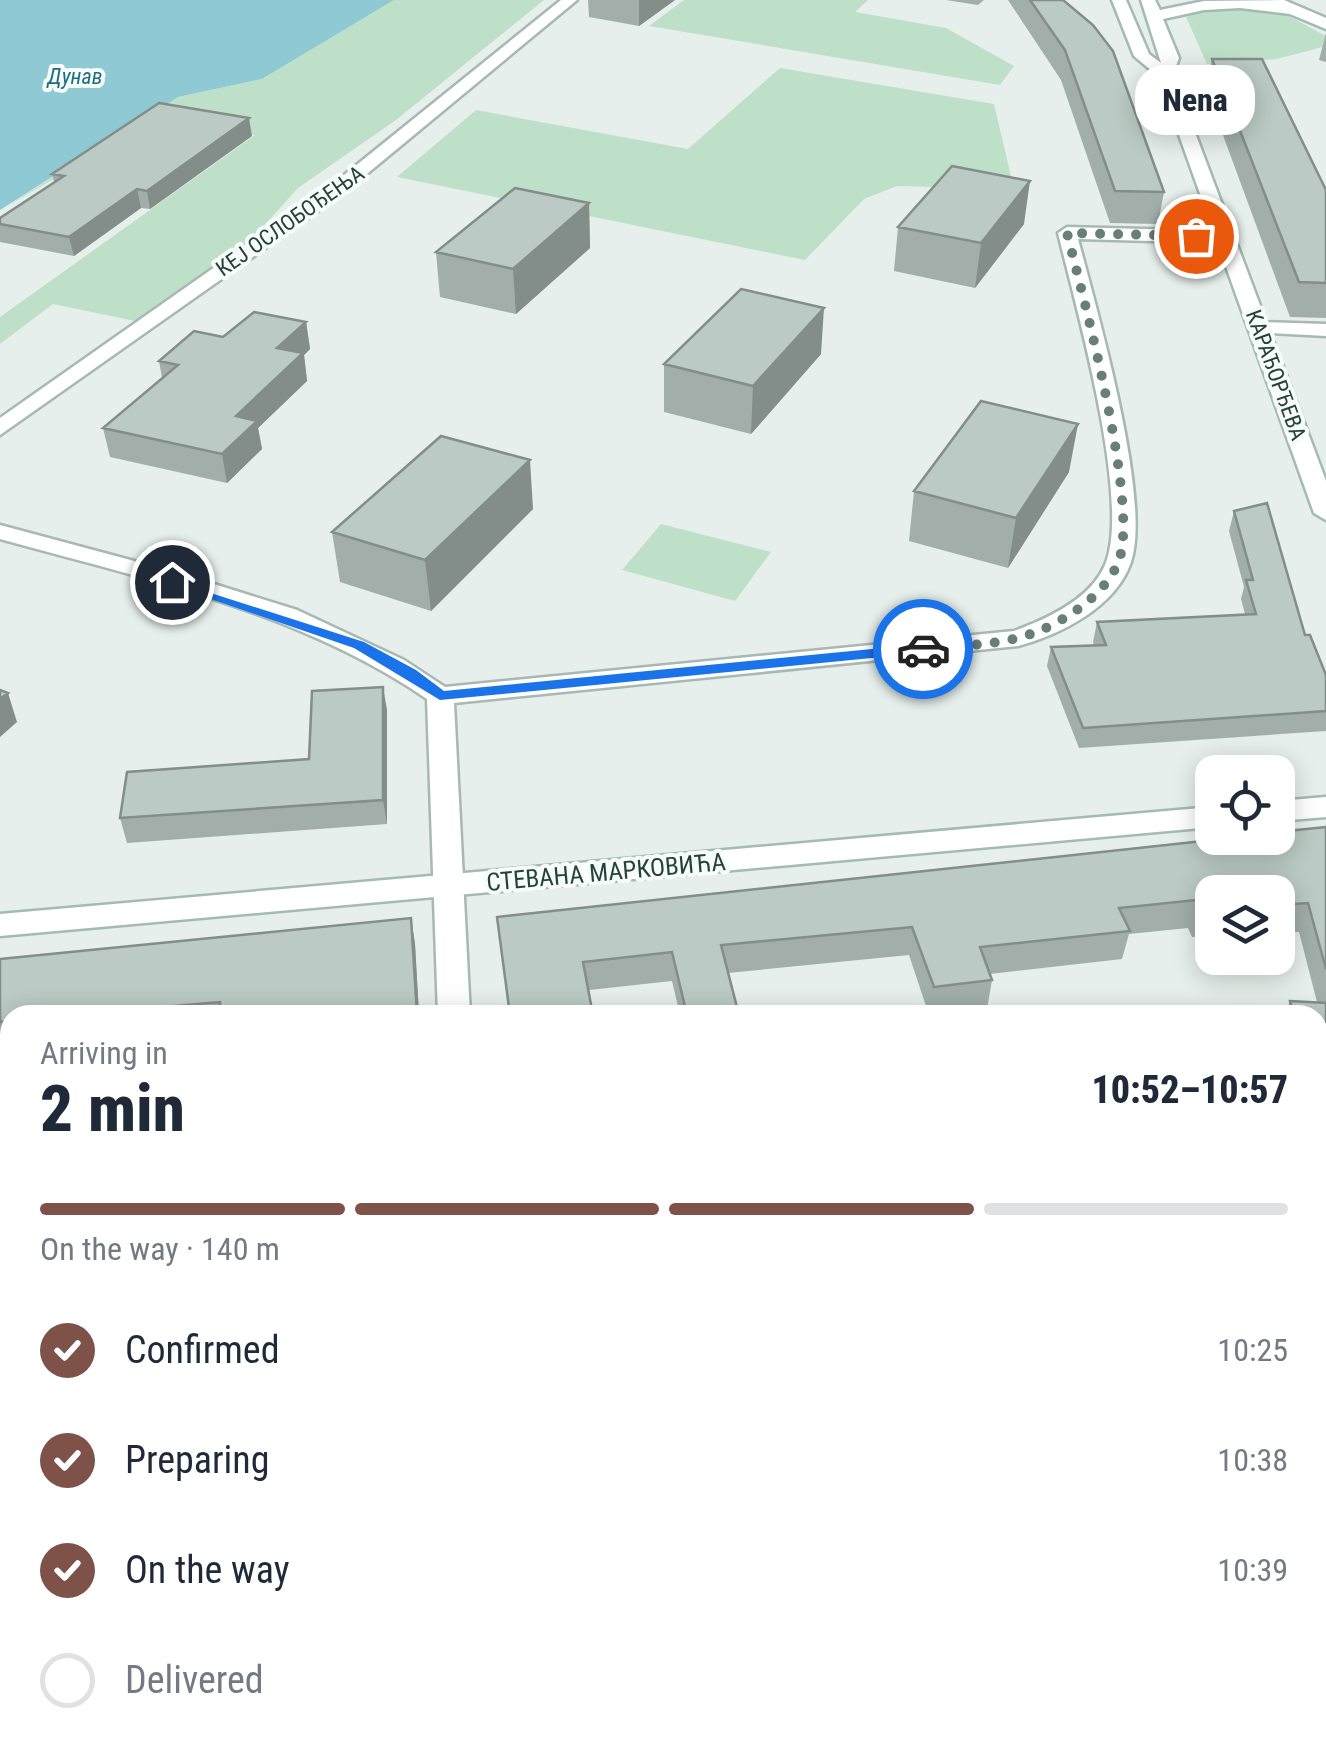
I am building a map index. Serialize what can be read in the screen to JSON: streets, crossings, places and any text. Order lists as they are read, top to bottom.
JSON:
{
  "streets": {
    "street": ["КЕЈ ОСЛОБОЂЕЊА", "КАРАЂОРЂЕВА", "СТЕВАНА МАРКОВИЋА"]
  },
  "water": ["Дунав"],
  "places": ["Nena"],
  "page": {
    "bubble": "Nena",
    "heading": ["2 min", "Arriving in", "10:52–10:57"],
    "bar": "On the way · 140 m",
    "list": [
      ["Confirmed", "10:25"],
      ["Preparing", "10:38"],
      ["On the way", "10:39"],
      "Delivered"
    ]
  }
}
